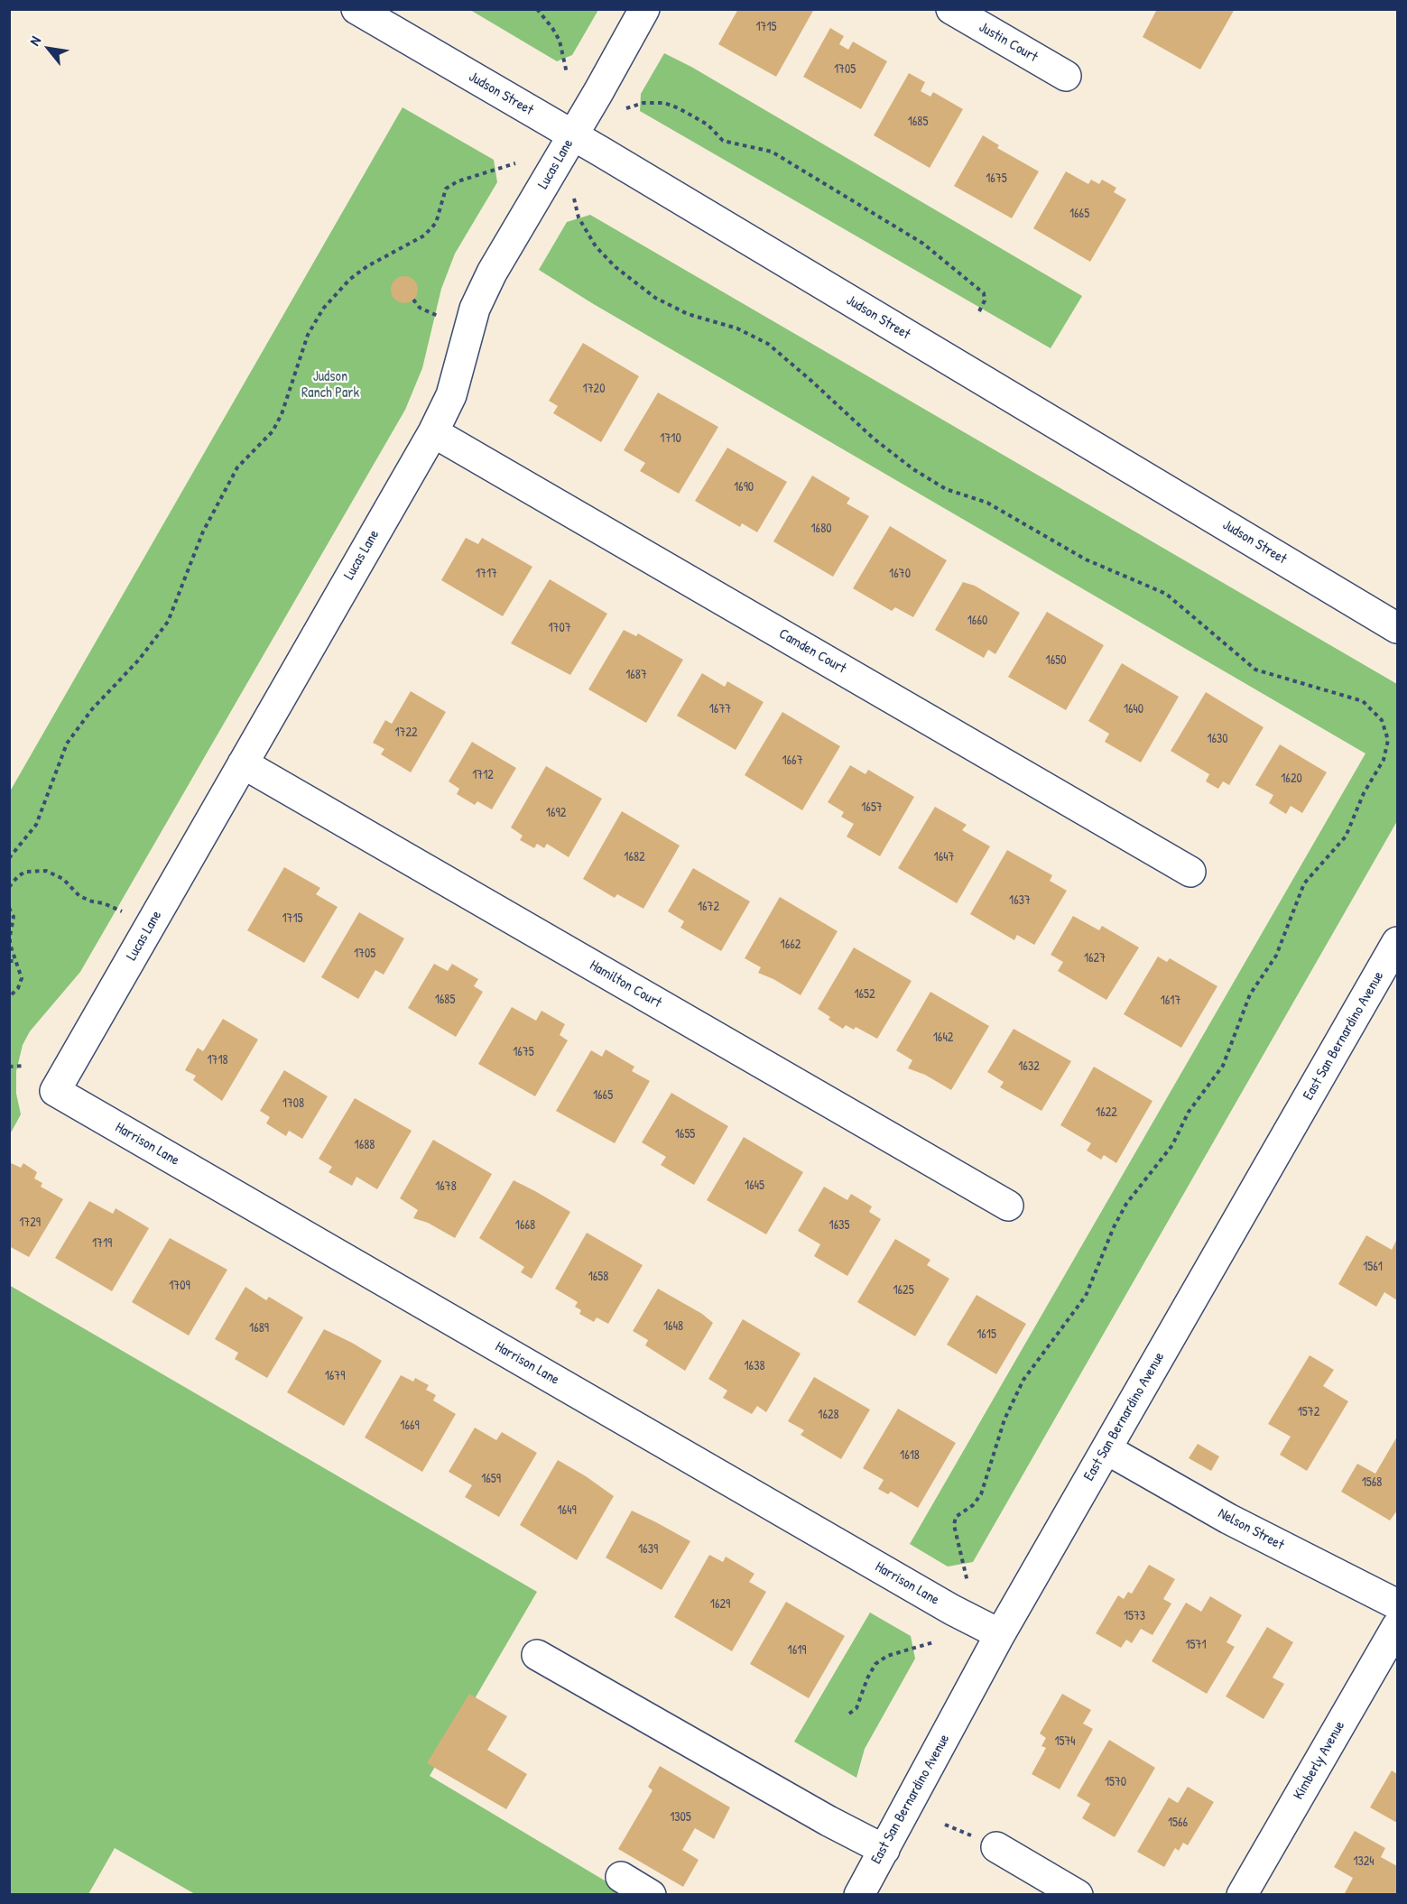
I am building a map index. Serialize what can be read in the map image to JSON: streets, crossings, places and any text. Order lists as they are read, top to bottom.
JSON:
{
  "streets": {
    "street": [
      "Justin Court",
      "Judson Street",
      "Lucas Lane",
      "Camden Court",
      "Hamilton Court",
      "East San Bernardino Avenue",
      "Harrison Lane",
      "Nelson Street",
      "Kimberly Avenue"
    ]
  },
  "crossings": [
    ["Judson Street", "Lucas Lane"],
    ["Lucas Lane", "Camden Court"],
    ["Lucas Lane", "Hamilton Court"],
    ["Lucas Lane", "Harrison Lane"],
    ["East San Bernardino Avenue", "Harrison Lane"],
    ["East San Bernardino Avenue", "Nelson Street"]
  ],
  "parks": ["Judson Ranch Park"],
  "house_numbers": [
    "1715",
    "1705",
    "1685",
    "1675",
    "1665",
    "1720",
    "1710",
    "1690",
    "1680",
    "1717",
    "1670",
    "1660",
    "1707",
    "1650",
    "1687",
    "1677",
    "1640",
    "1722",
    "1630",
    "1667",
    "1712",
    "1620",
    "1657",
    "1692",
    "1682",
    "1647",
    "1637",
    "1672",
    "1715",
    "1662",
    "1705",
    "1627",
    "1652",
    "1685",
    "1617",
    "1642",
    "1675",
    "1718",
    "1632",
    "1665",
    "1708",
    "1622",
    "1655",
    "1688",
    "1645",
    "1678",
    "1729",
    "1668",
    "1635",
    "1719",
    "1561",
    "1658",
    "1709",
    "1625",
    "1648",
    "1689",
    "1615",
    "1638",
    "1679",
    "1572",
    "1628",
    "1669",
    "1618",
    "1659",
    "1568",
    "1649",
    "1639",
    "1629",
    "1573",
    "1571",
    "1619",
    "1574",
    "1570",
    "1305",
    "1566",
    "1324"
  ],
  "north": "top left"
}
